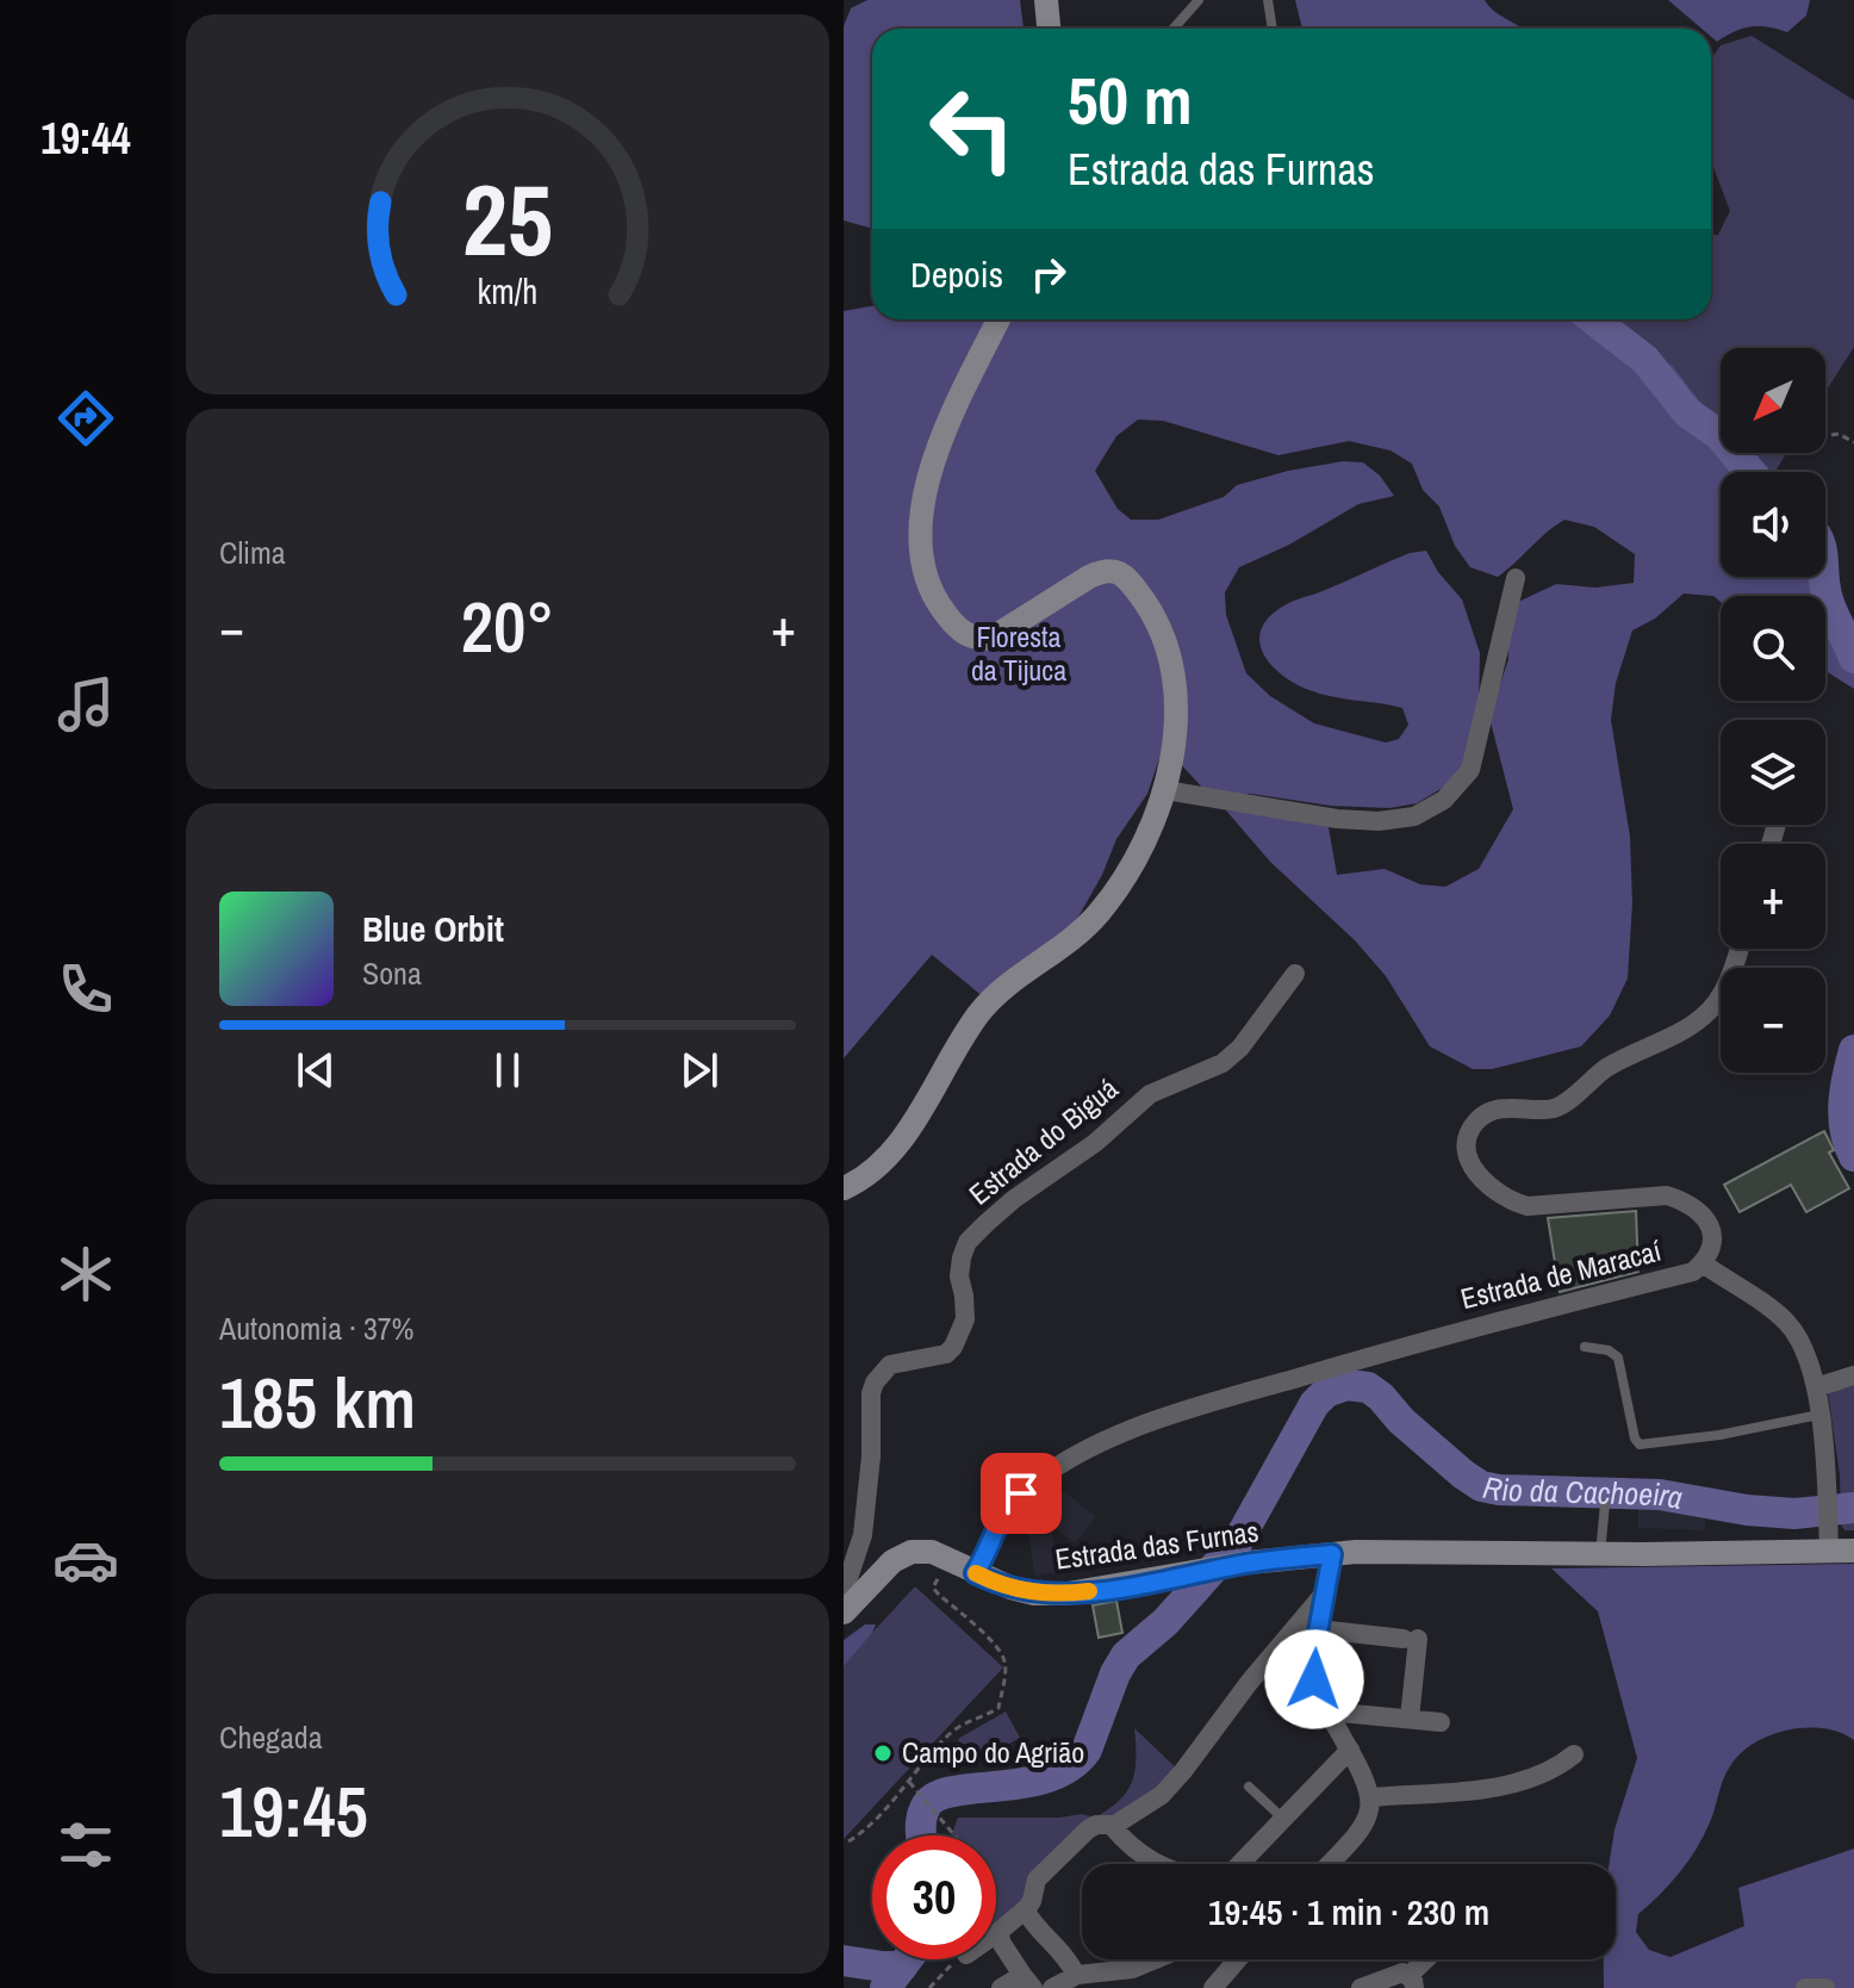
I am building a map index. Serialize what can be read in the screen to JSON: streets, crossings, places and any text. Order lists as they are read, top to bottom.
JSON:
{
  "streets": {
    "street": ["Estrada do Biguá", "Estrada de Maracaí", "Estrada das Furnas"]
  },
  "crossings": [
    ["Estrada de Maracaí", "Estrada das Furnas"]
  ],
  "water": ["Rio da Cachoeira"],
  "parks": ["Floresta da Tijuca"],
  "places": ["Campo do Agrião"],
  "north": "bottom left",
  "page": {
    "tabs": "19:44",
    "turn": ["50 m", "Estrada das Furnas"],
    "then": "Depois",
    "map_buttons": ["+", "−"],
    "tile": [
      "Clima",
      ["Autonomia · 37%", "185 km"],
      ["Chegada", "19:45"]
    ],
    "heat": ["−", "20°", "+"],
    "song": ["Blue Orbit", "Sona"],
    "limit": "30",
    "trip": "19:45 · 1 min · 230 m",
    "gauge": ["25", "km/h"]
  }
}
